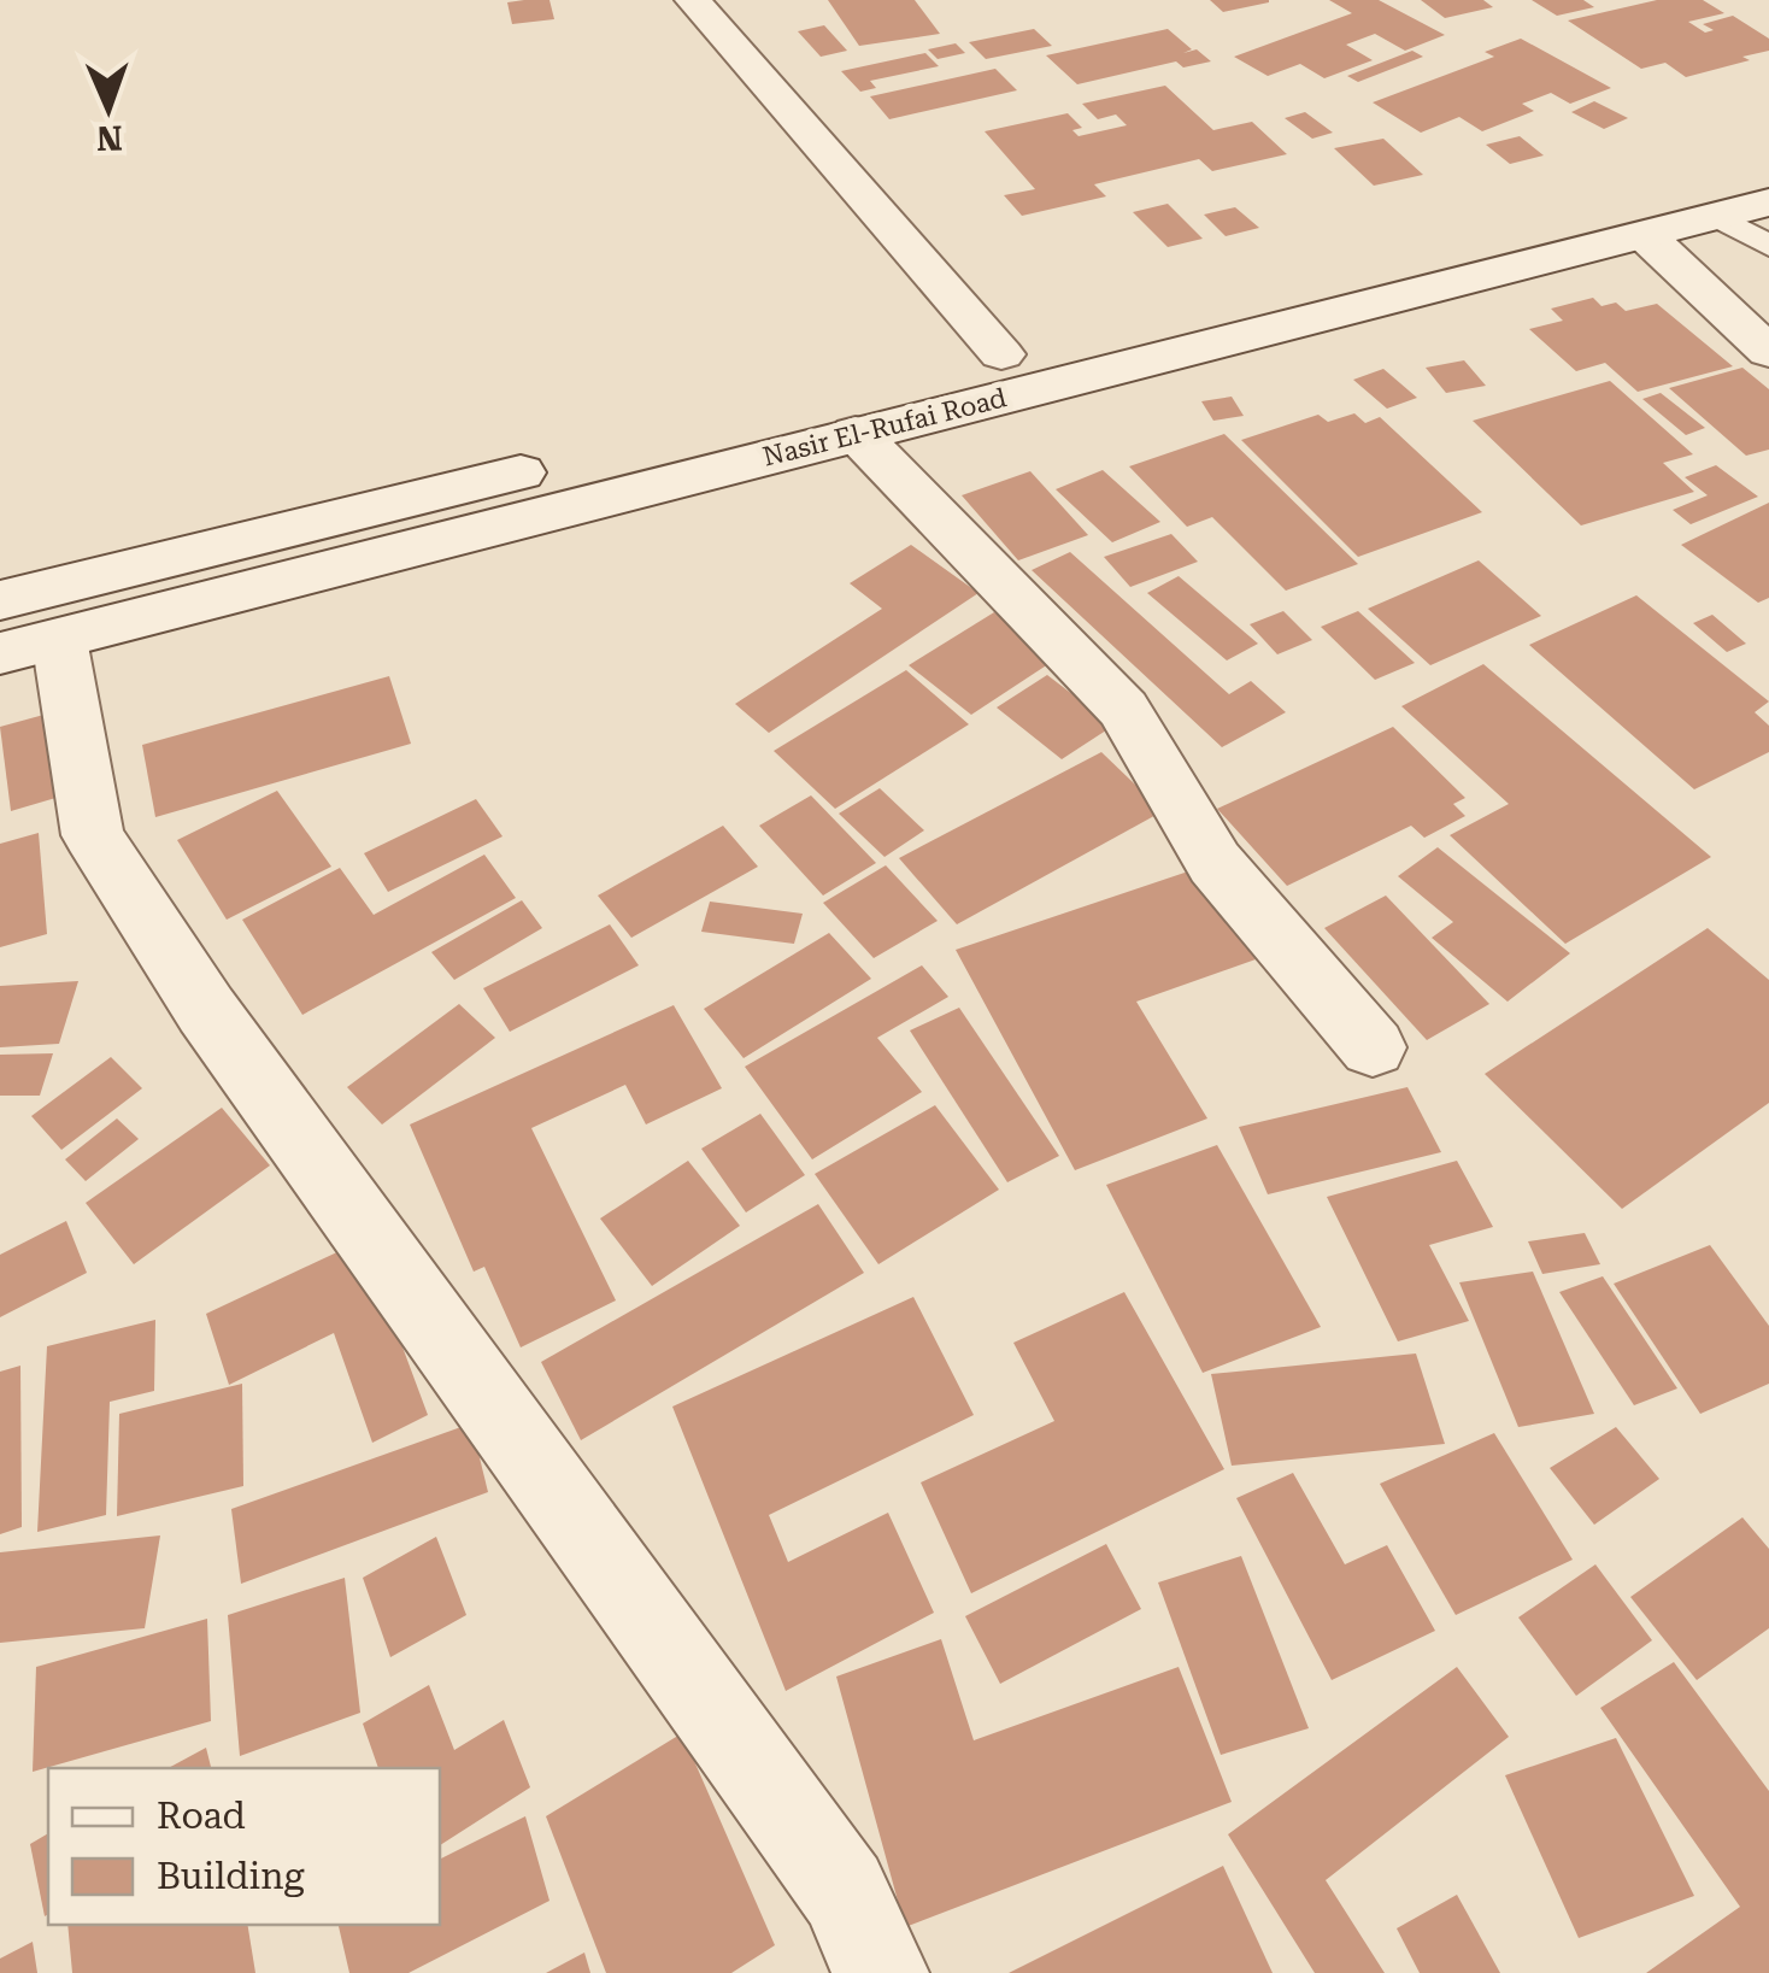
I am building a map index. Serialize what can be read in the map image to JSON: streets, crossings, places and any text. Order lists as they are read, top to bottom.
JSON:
{
  "streets": {
    "main road": ["Nasir El-Rufai Road"]
  },
  "legend": ["Road", "Building"],
  "north": "bottom"
}
